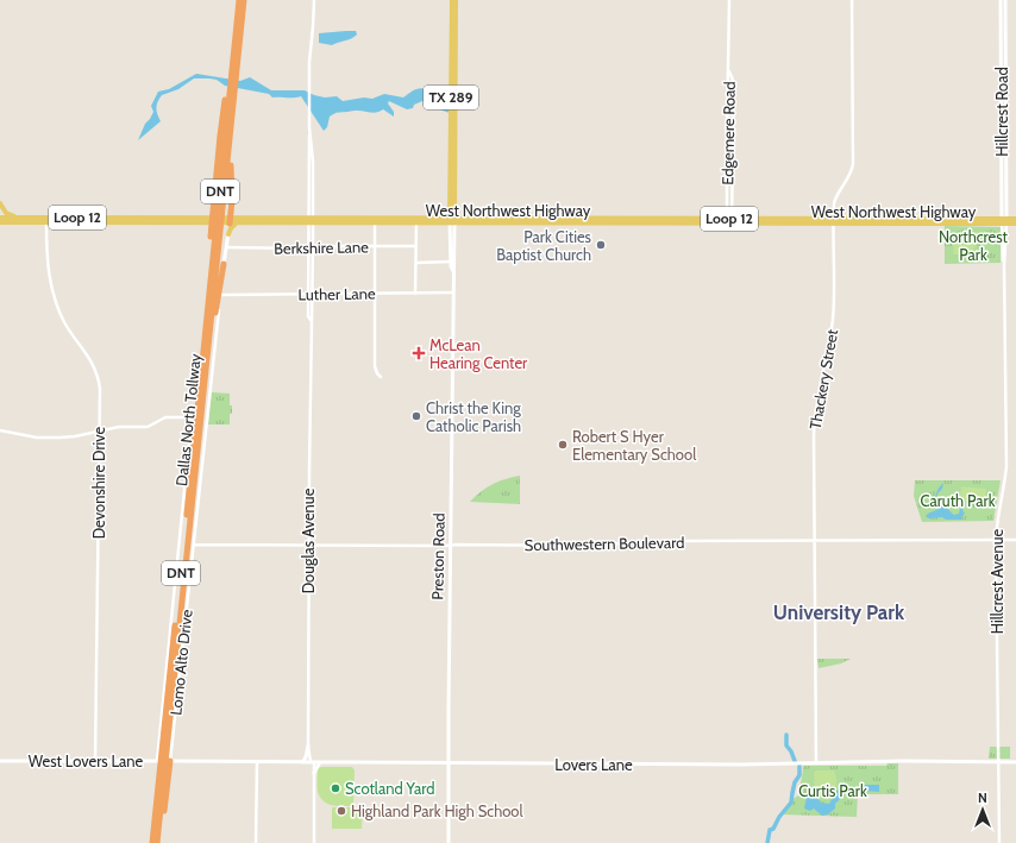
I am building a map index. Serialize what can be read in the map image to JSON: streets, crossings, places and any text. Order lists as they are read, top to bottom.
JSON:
{
  "streets": {
    "highway": ["DNT", "Dallas North Tollway"],
    "main road": [
      "TX 289",
      "Hillcrest Road",
      "West Northwest Highway",
      "Loop 12",
      "Preston Road",
      "Lomo Alto Drive",
      "West Lovers Lane",
      "Lovers Lane"
    ],
    "street": [
      "Edgemere Road",
      "Berkshire Lane",
      "Luther Lane",
      "Thackery Street",
      "Devonshire Drive",
      "Douglas Avenue",
      "Southwestern Boulevard",
      "Hillcrest Avenue"
    ]
  },
  "crossings": [
    ["Hillcrest Road", "West Northwest Highway"],
    ["Hillcrest Road", "Hillcrest Avenue"],
    ["Edgemere Road", "West Northwest Highway"],
    ["West Northwest Highway", "Thackery Street"],
    ["West Northwest Highway", "Devonshire Drive"],
    ["West Northwest Highway", "Douglas Avenue"],
    ["West Northwest Highway", "Preston Road"],
    ["West Northwest Highway", "Hillcrest Avenue"],
    ["Berkshire Lane", "Douglas Avenue"],
    ["Berkshire Lane", "Lomo Alto Drive"],
    ["Luther Lane", "Douglas Avenue"],
    ["Luther Lane", "Preston Road"],
    ["Luther Lane", "Lomo Alto Drive"],
    ["Thackery Street", "Southwestern Boulevard"],
    ["Thackery Street", "Lovers Lane"],
    ["Dallas North Tollway", "Lomo Alto Drive"],
    ["Dallas North Tollway", "West Lovers Lane"],
    ["Dallas North Tollway", "Lovers Lane"],
    ["Devonshire Drive", "West Lovers Lane"],
    ["Douglas Avenue", "Southwestern Boulevard"],
    ["Douglas Avenue", "Lovers Lane"],
    ["Southwestern Boulevard", "Preston Road"],
    ["Southwestern Boulevard", "Hillcrest Avenue"],
    ["Southwestern Boulevard", "Lomo Alto Drive"],
    ["Preston Road", "Lovers Lane"],
    ["Hillcrest Avenue", "Lovers Lane"],
    ["Lomo Alto Drive", "West Lovers Lane"],
    ["Lomo Alto Drive", "Lovers Lane"],
    ["West Lovers Lane", "Lovers Lane"]
  ],
  "districts": ["University Park"],
  "parks": ["Northcrest Park", "Caruth Park", "Curtis Park"],
  "places": {
    "other": [
      "Park Cities Baptist Church",
      "Christ the King Catholic Parish",
      "Robert S Hyer Elementary School",
      "Scotland Yard",
      "Highland Park High School"
    ],
    "health": ["McLean Hearing Center"]
  },
  "north": "top"
}
